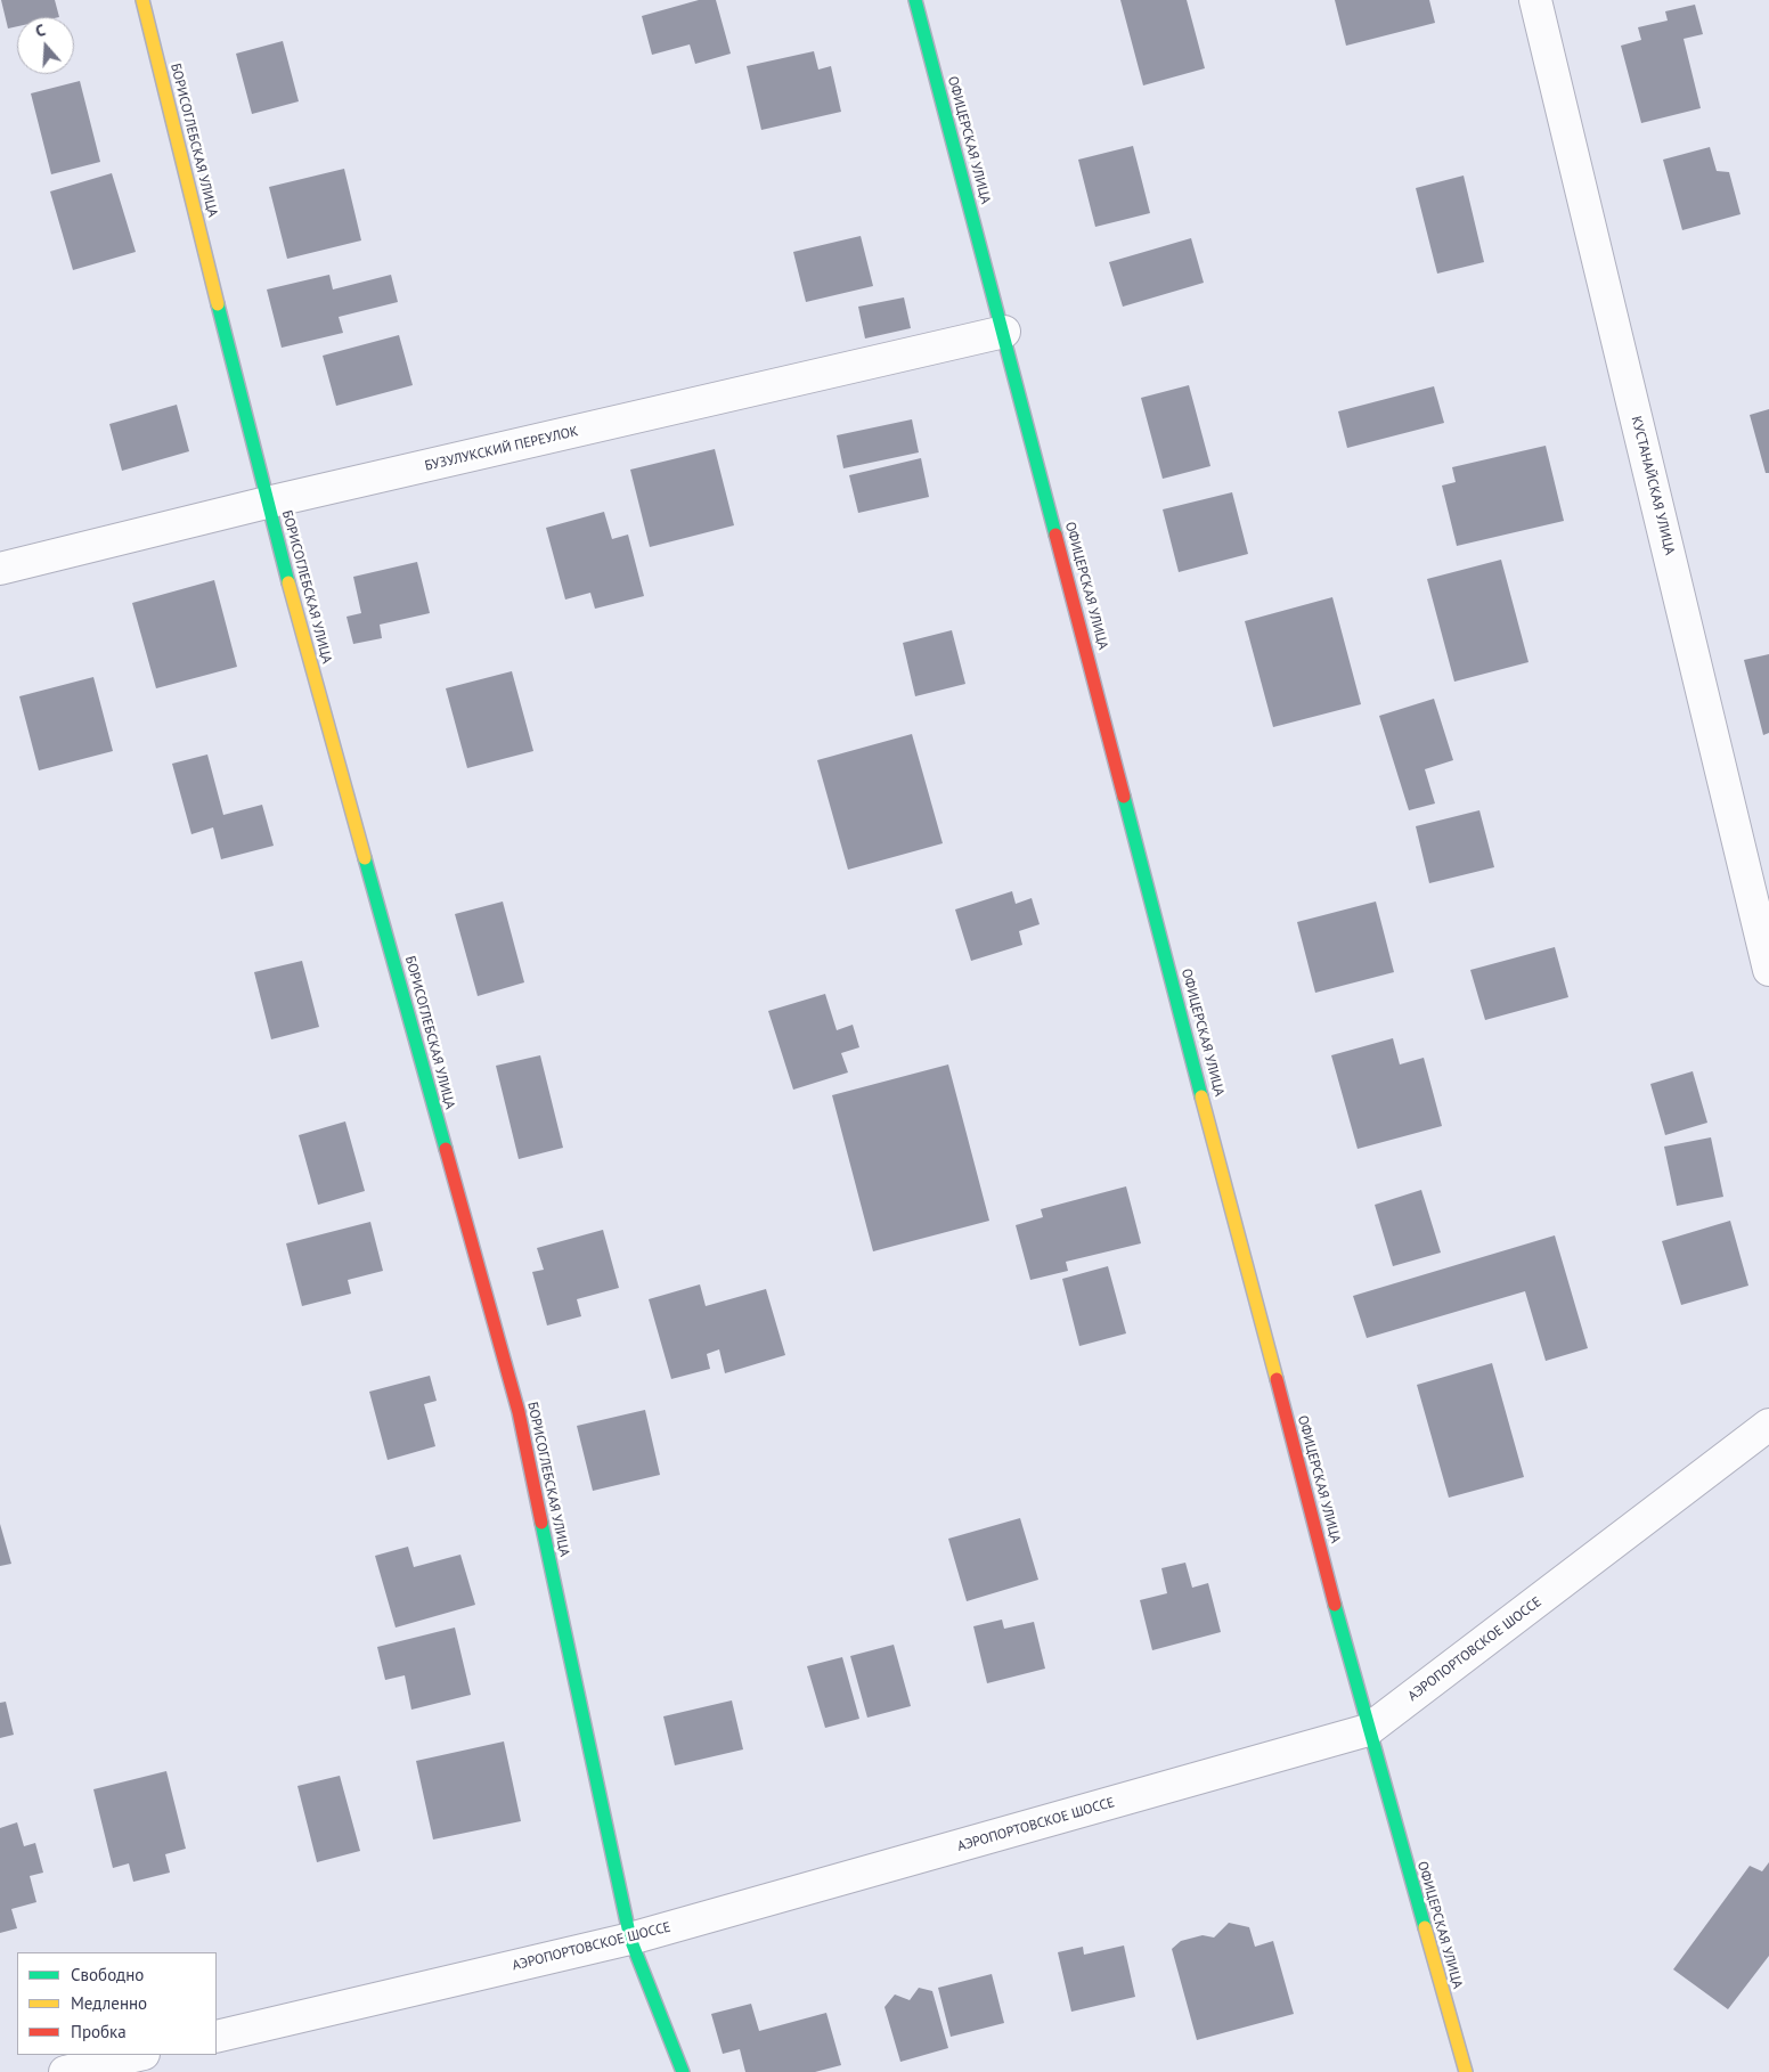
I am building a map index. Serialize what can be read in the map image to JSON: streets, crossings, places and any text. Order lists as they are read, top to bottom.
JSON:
{
  "streets": {
    "street": [
      "БОРИСОГЛЕБСКАЯ УЛИЦА",
      "ОФИЦЕРСКАЯ УЛИЦА",
      "БУЗУЛУКСКИЙ ПЕРЕУЛОК",
      "КУСТАНАЙСКАЯ УЛИЦА",
      "АЭРОПОРТОВСКОЕ ШОССЕ"
    ]
  },
  "crossings": [
    ["БОРИСОГЛЕБСКАЯ УЛИЦА", "БУЗУЛУКСКИЙ ПЕРЕУЛОК"],
    ["БОРИСОГЛЕБСКАЯ УЛИЦА", "АЭРОПОРТОВСКОЕ ШОССЕ"],
    ["ОФИЦЕРСКАЯ УЛИЦА", "БУЗУЛУКСКИЙ ПЕРЕУЛОК"],
    ["ОФИЦЕРСКАЯ УЛИЦА", "АЭРОПОРТОВСКОЕ ШОССЕ"]
  ],
  "legend": ["Свободно", "Медленно", "Пробка"],
  "north": "top"
}
